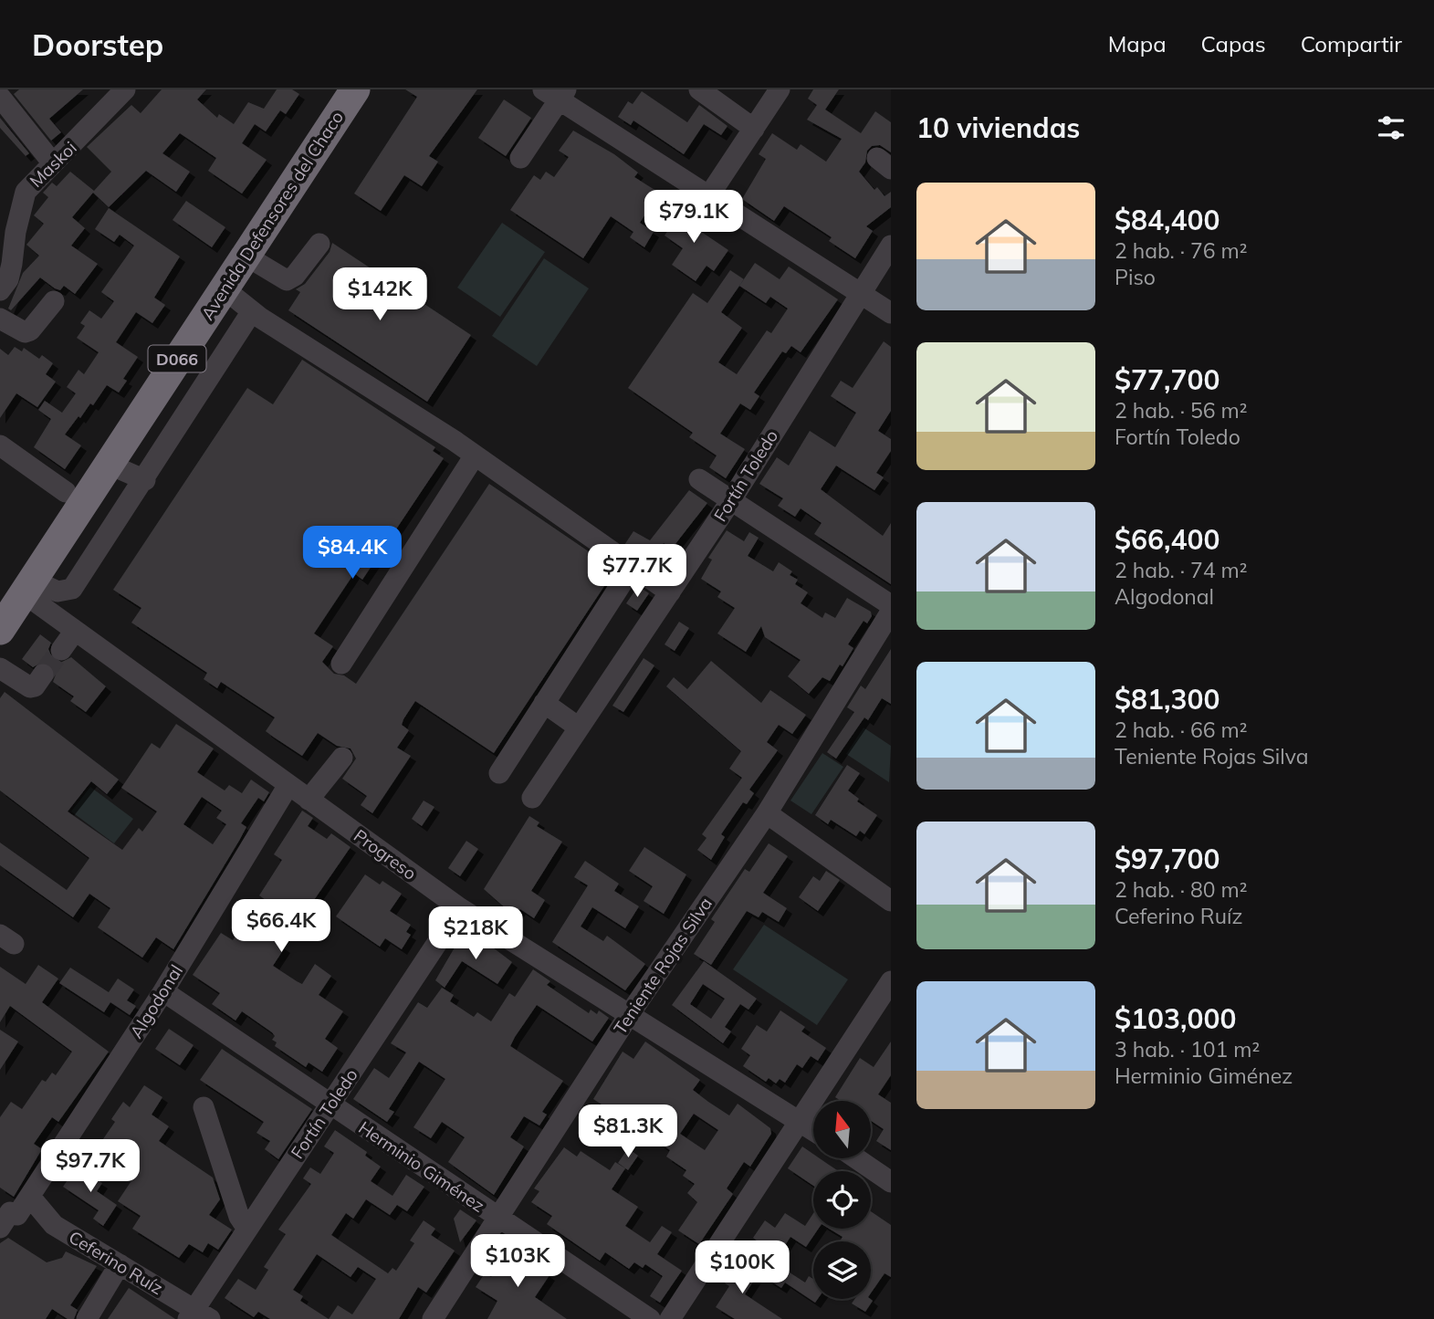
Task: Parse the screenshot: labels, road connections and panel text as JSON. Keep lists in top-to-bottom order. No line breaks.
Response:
{"streets":{"highway":["Avenida Defensores del Chaco","D066"],"street":["Maskoi","Fortín Toledo","Progreso","Teniente Rojas Silva","Algodonal","Herminio Giménez","Ceferino Ruíz"]},"crossings":[["Avenida Defensores del Chaco","Progreso"],["Fortín Toledo","Progreso"],["Fortín Toledo","Herminio Giménez"],["Fortín Toledo","Ceferino Ruíz"],["Progreso","Teniente Rojas Silva"],["Progreso","Algodonal"],["Teniente Rojas Silva","Herminio Giménez"],["Algodonal","Herminio Giménez"],["Algodonal","Ceferino Ruíz"]],"north":"top","page":{"header":"Doorstep","nav":["Mapa","Capas","Compartir"],"heading":"10 viviendas","list":[{"name":"$84,400","note":"2 hab. · 76 m² · Piso"},{"name":"$77,700","note":"2 hab. · 56 m² · Fortín Toledo"},{"name":"$66,400","note":"2 hab. · 74 m² · Algodonal"},{"name":"$81,300","note":"2 hab. · 66 m² · Teniente Rojas Silva"},{"name":"$97,700","note":"2 hab. · 80 m² · Ceferino Ruíz"},{"name":"$103,000","note":"3 hab. · 101 m² · Herminio Giménez"}],"price":["$79.1K","$142K","$84.4K","$77.7K","$66.4K","$218K","$81.3K","$97.7K","$103K","$100K"]}}
